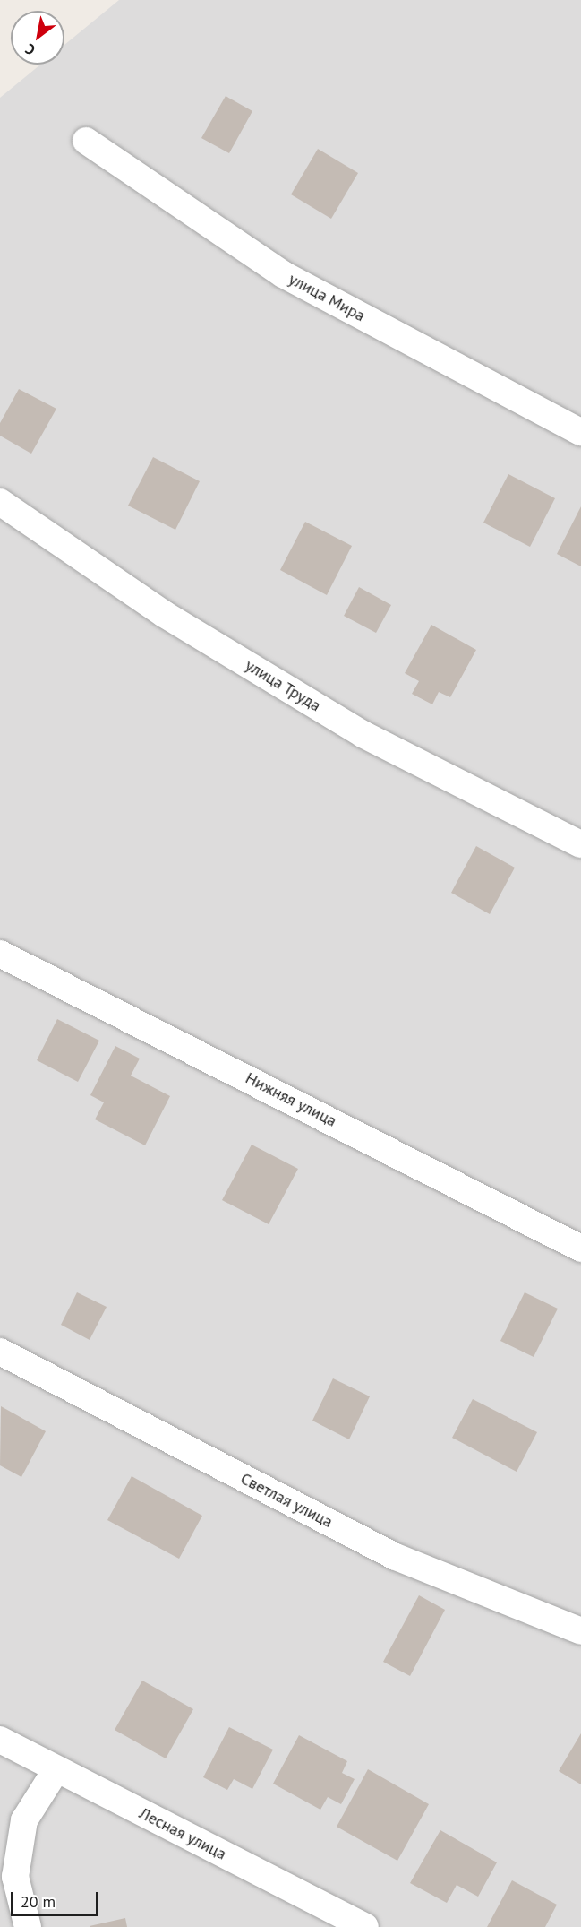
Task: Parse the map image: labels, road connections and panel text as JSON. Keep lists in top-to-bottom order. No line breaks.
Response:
{"streets":{"street":["улица Мира","улица Труда","Нижняя улица","Светлая улица","Лесная улица"]},"scale_bar":"20 m","north":"bottom left"}
